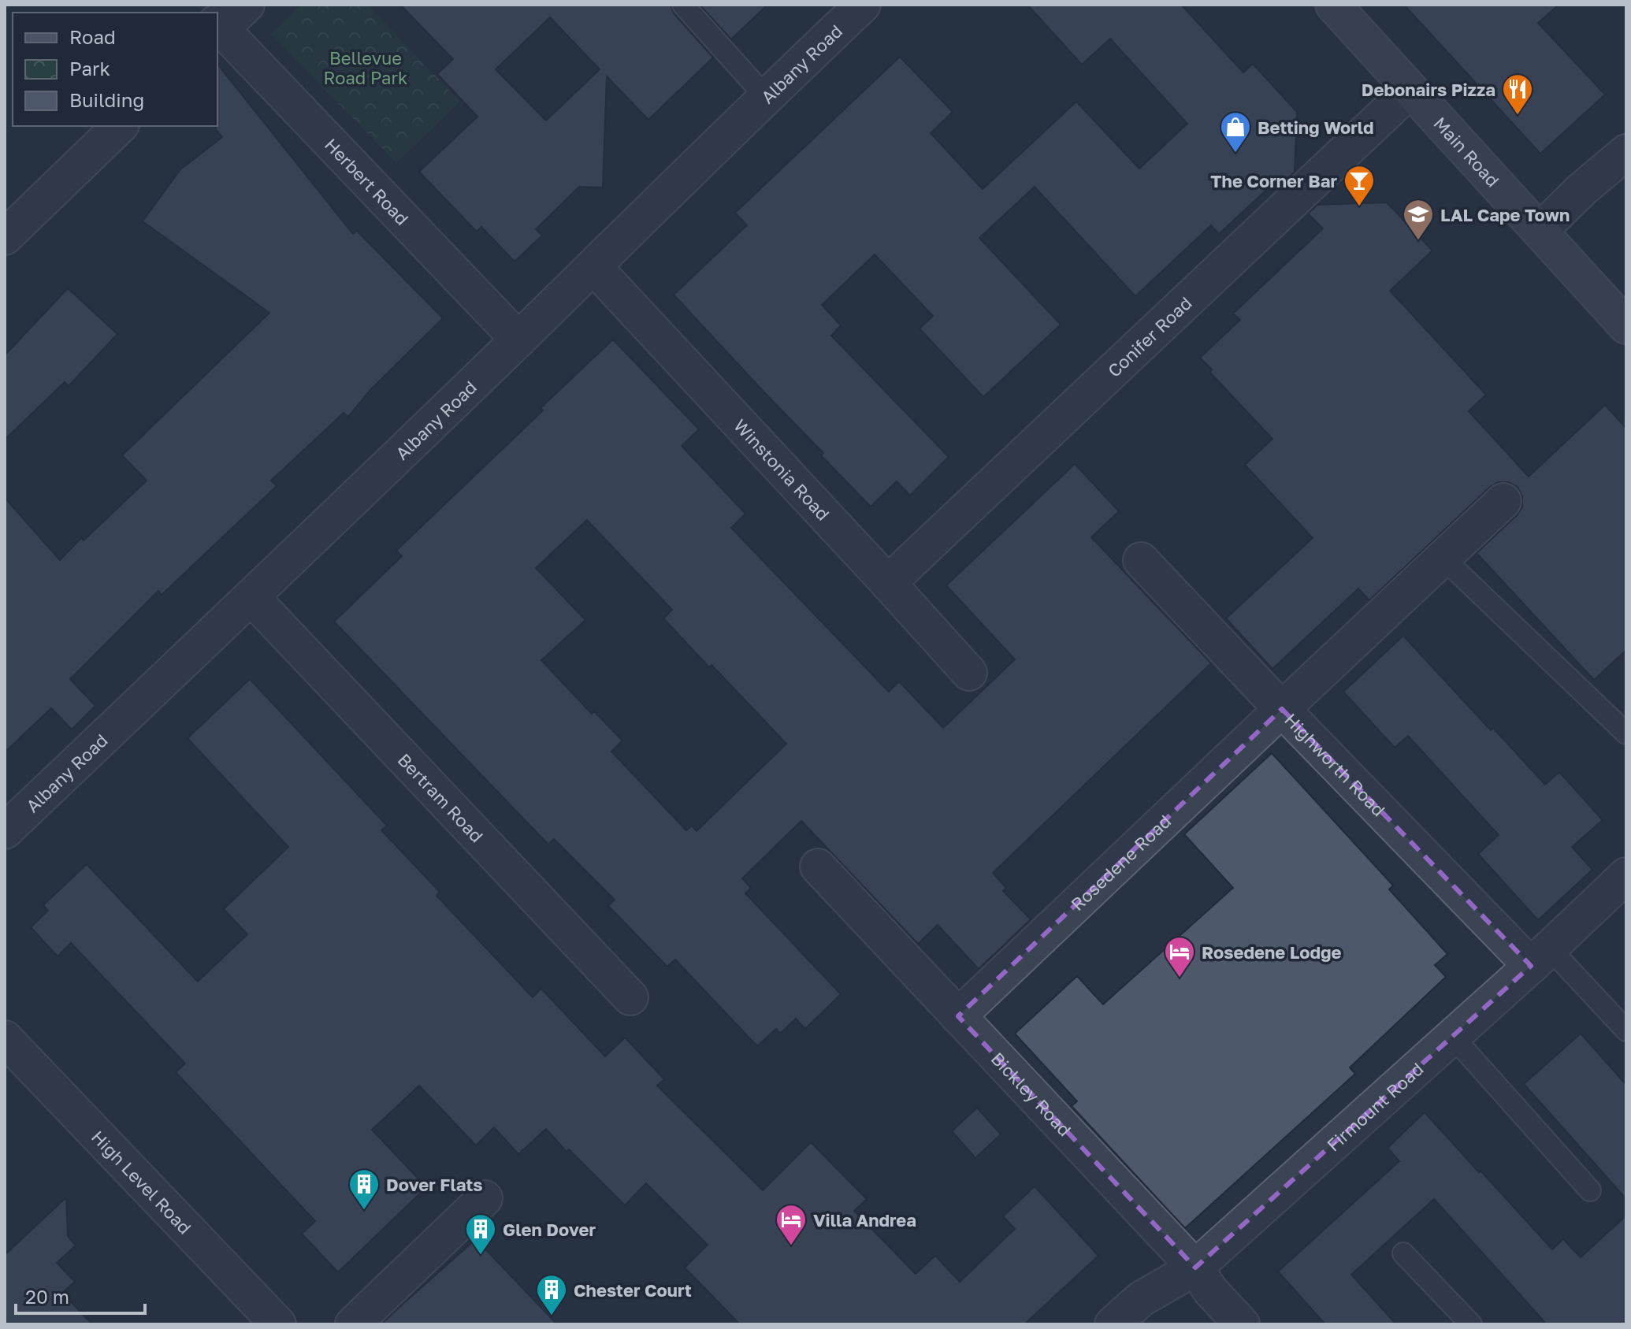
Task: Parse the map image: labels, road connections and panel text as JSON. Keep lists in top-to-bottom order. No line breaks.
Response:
{"streets":{"main road":["Main Road"],"street":["Albany Road","Herbert Road","Conifer Road","Winstonia Road","Highworth Road","Bertram Road","Rosedene Road","Bickley Road","Firmount Road","High Level Road"]},"crossings":[["Albany Road","Herbert Road"],["Albany Road","Winstonia Road"],["Albany Road","Bertram Road"],["Main Road","Conifer Road"],["Conifer Road","Winstonia Road"],["Highworth Road","Rosedene Road"],["Highworth Road","Firmount Road"],["Rosedene Road","Bickley Road"],["Bickley Road","Firmount Road"]],"parks":["Bellevue Road Park"],"places":{"restaurant":["Debonairs Pizza"],"shop":["Betting World"],"bar":["The Corner Bar"],"school or university":["LAL Cape Town"],"hotel":["Rosedene Lodge","Villa Andrea"],"building":["Dover Flats","Glen Dover","Chester Court"]},"legend":["Road","Park","Building"],"scale_bar":"20 m"}
